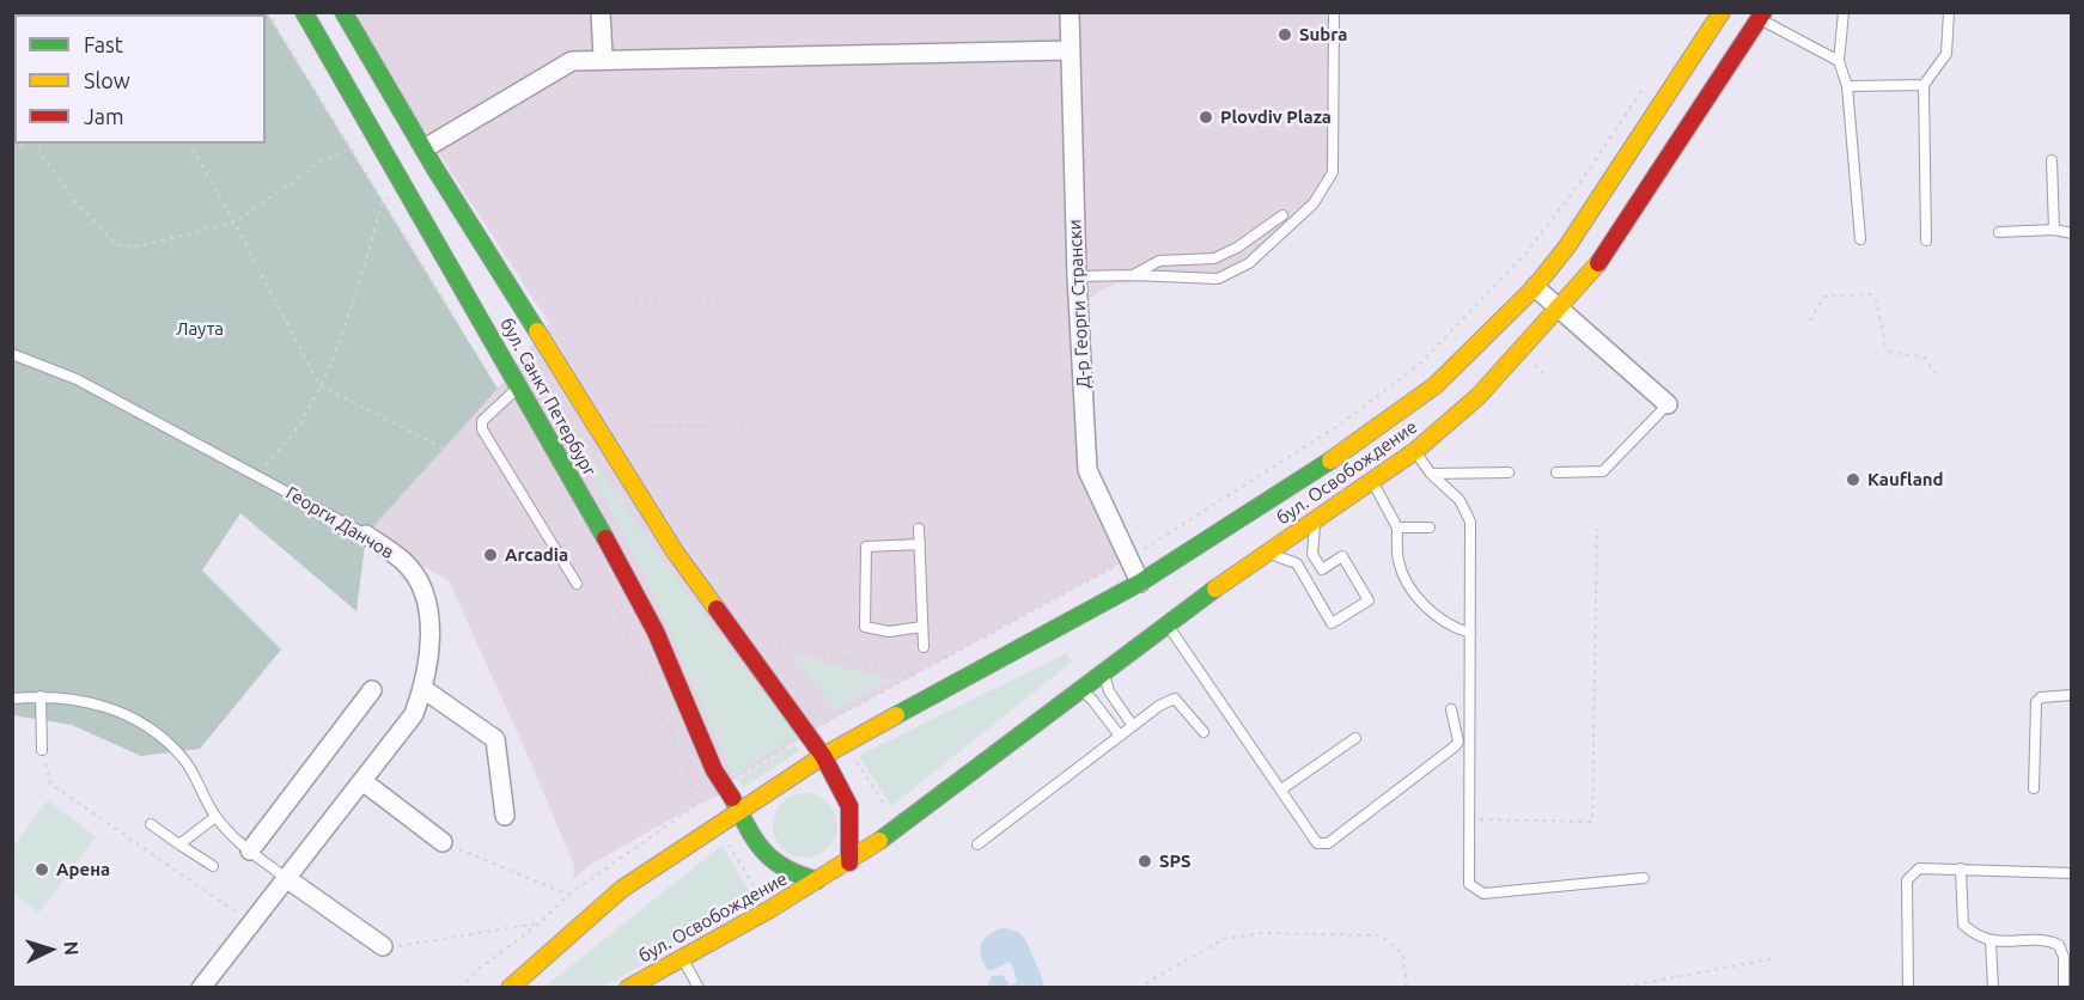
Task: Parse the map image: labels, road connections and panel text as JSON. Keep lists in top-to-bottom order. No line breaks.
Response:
{"streets":{"main road":["бул. Санкт Петербург","бул. Освобождение"],"street":["Д-р Георги Странски","Георги Данчов"]},"crossings":[["Д-р Георги Странски","бул. Освобождение"],["бул. Санкт Петербург","бул. Освобождение"]],"parks":["Лаута"],"places":["Subra","Plovdiv Plaza","Kaufland","Arcadia","SPS","Арена"],"legend":["Fast","Slow","Jam"],"north":"right"}
